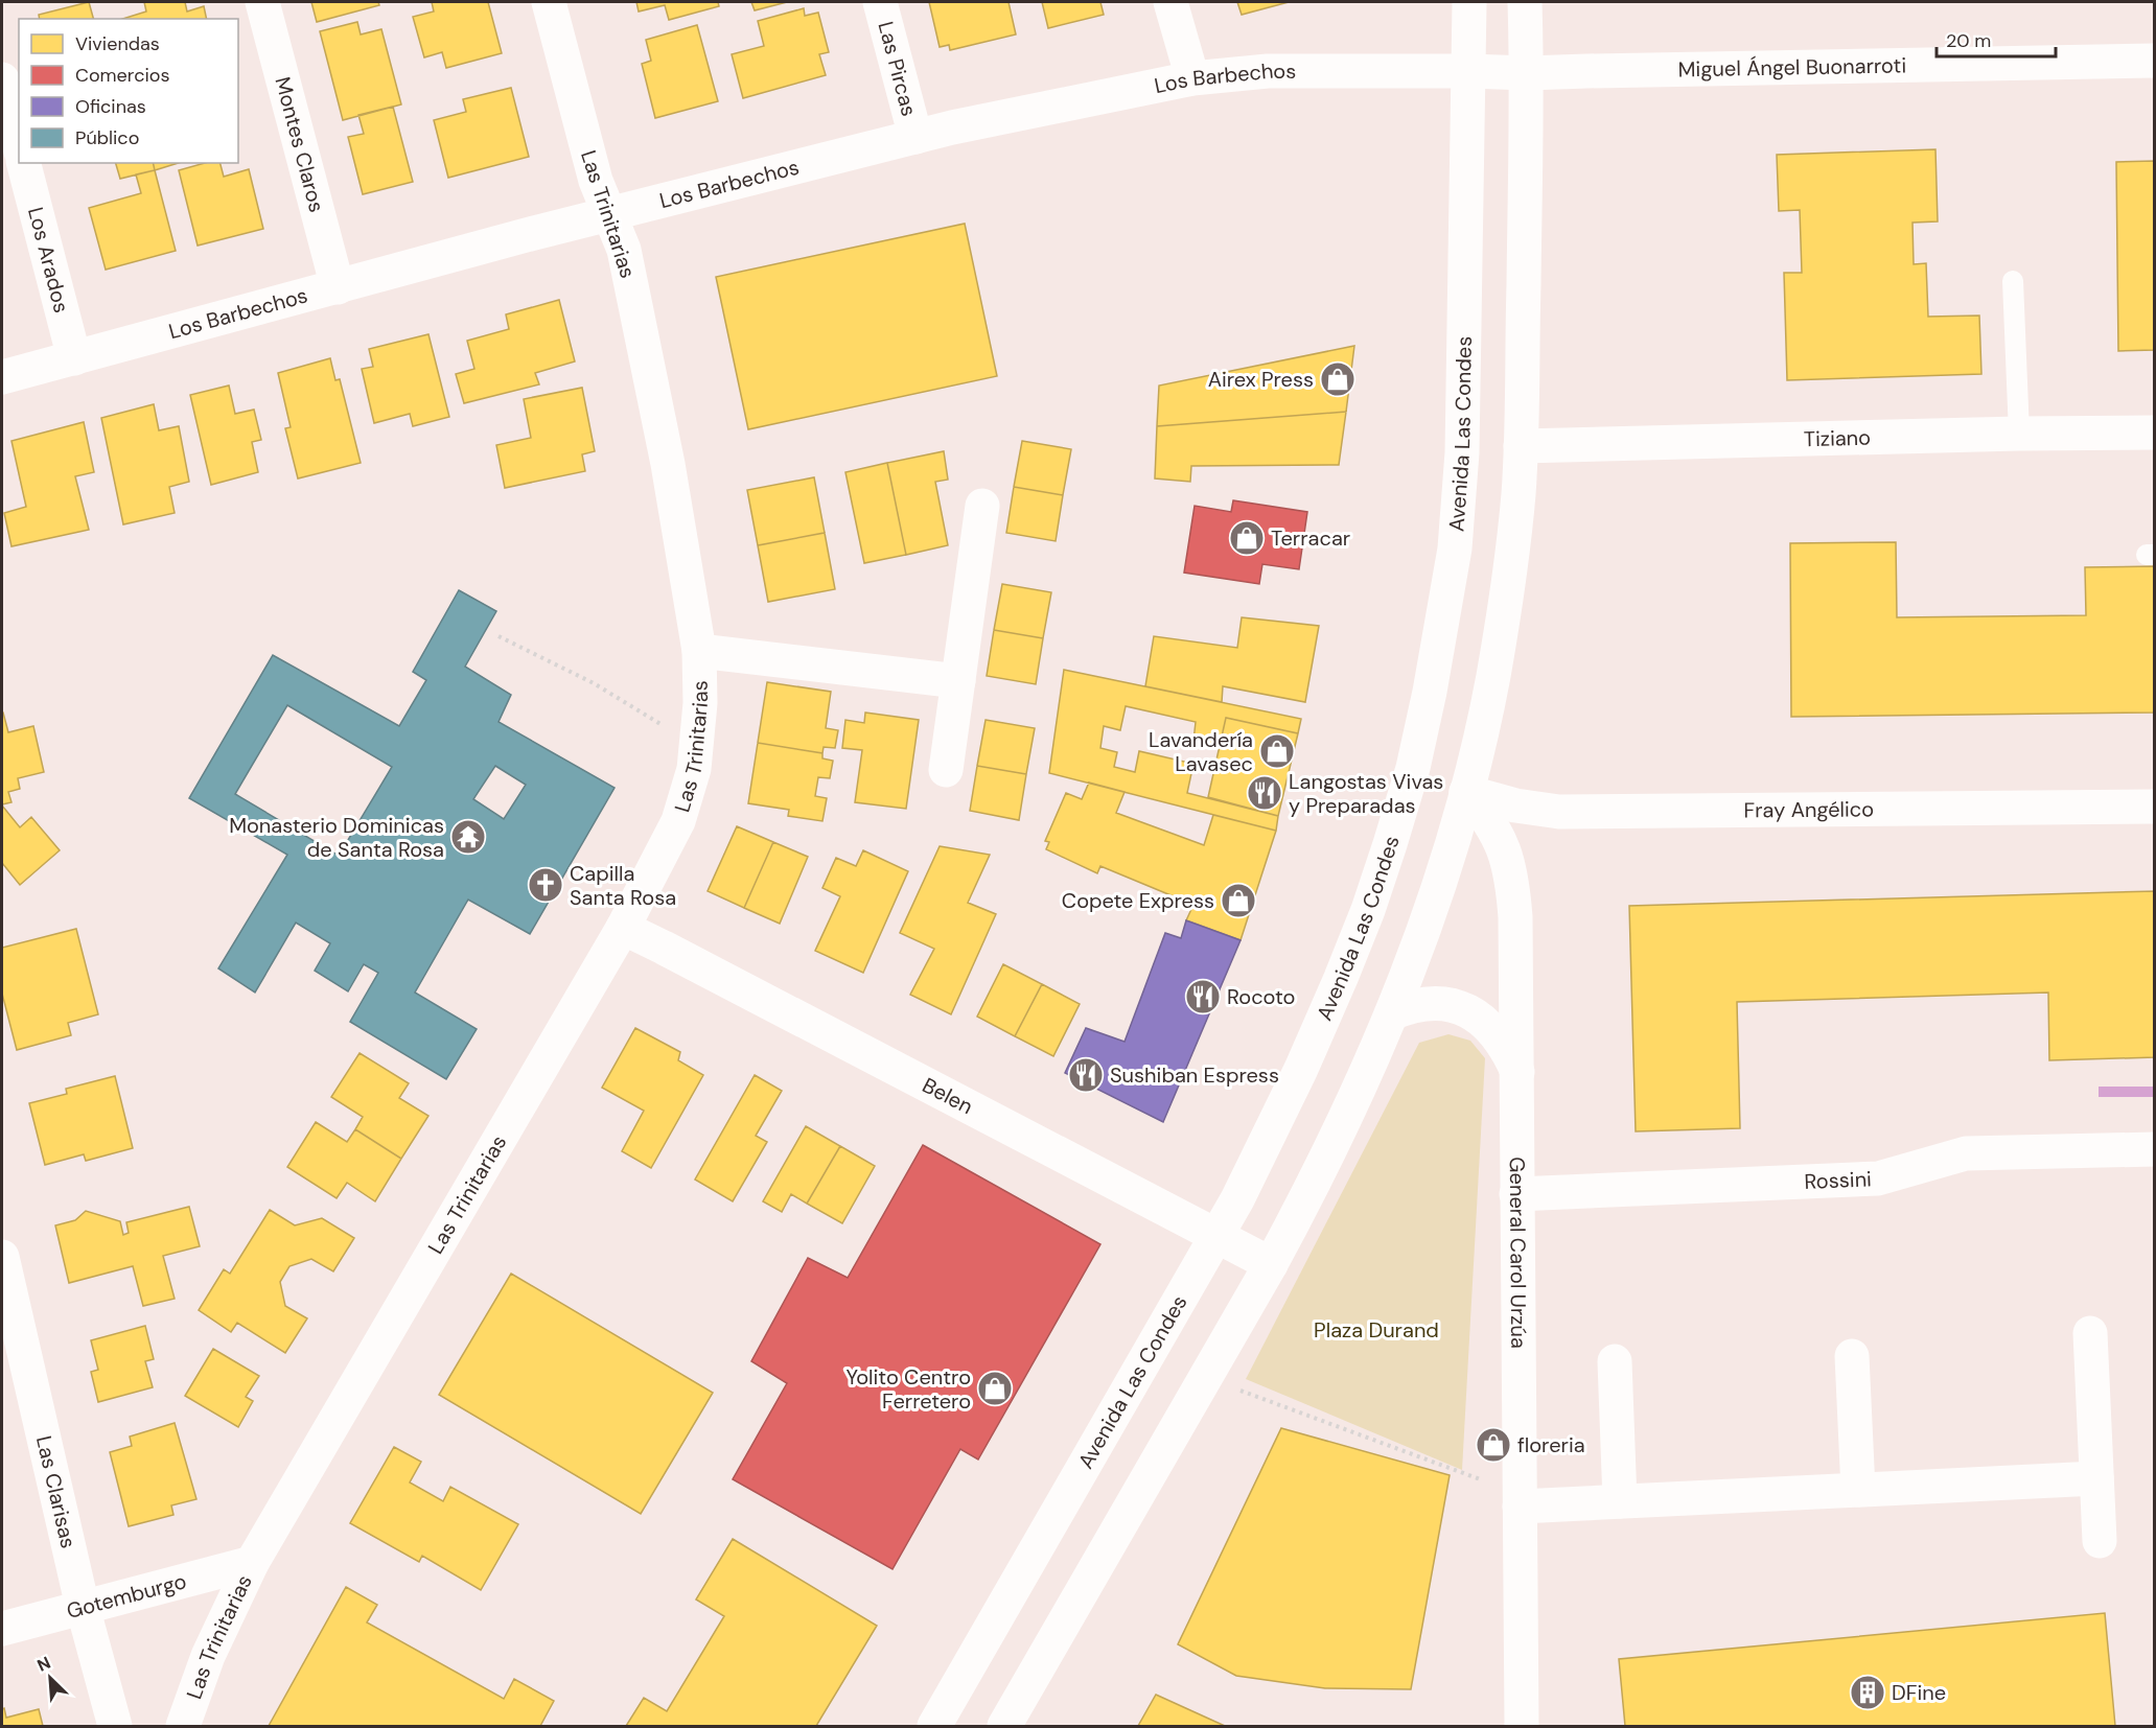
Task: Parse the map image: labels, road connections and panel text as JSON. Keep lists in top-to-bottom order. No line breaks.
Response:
{"streets":{"street":["Miguel Ángel Buonarroti","Las Pircas","Los Barbechos","Montes Claros","Las Trinitarias","Los Arados","Avenida Las Condes","Tiziano","Fray Angélico","Belen","Rossini","General Carol Urzúa","Las Clarisas","Gotemburgo"]},"crossings":[["Miguel Ángel Buonarroti","Los Barbechos"],["Miguel Ángel Buonarroti","Avenida Las Condes"],["Las Pircas","Los Barbechos"],["Los Barbechos","Montes Claros"],["Los Barbechos","Las Trinitarias"],["Los Barbechos","Los Arados"],["Los Barbechos","Avenida Las Condes"],["Las Trinitarias","Belen"],["Las Trinitarias","Gotemburgo"],["Avenida Las Condes","Belen"],["Fray Angélico","General Carol Urzúa"],["Rossini","General Carol Urzúa"],["Las Clarisas","Gotemburgo"]],"parks":["Plaza Durand"],"places":{"shop":["Airex Press","Terracar","Lavandería Lavasec","Copete Express","Yolito Centro Ferretero","floreria"],"restaurant":["Langostas Vivas y Preparadas","Rocoto","Sushiban Espress"],"temple":["Monasterio Dominicas de Santa Rosa"],"church":["Capilla Santa Rosa"],"building":["DFine"]},"legend":["Viviendas","Comercios","Oficinas","Público"],"scale_bar":"20 m","north":"top left"}
